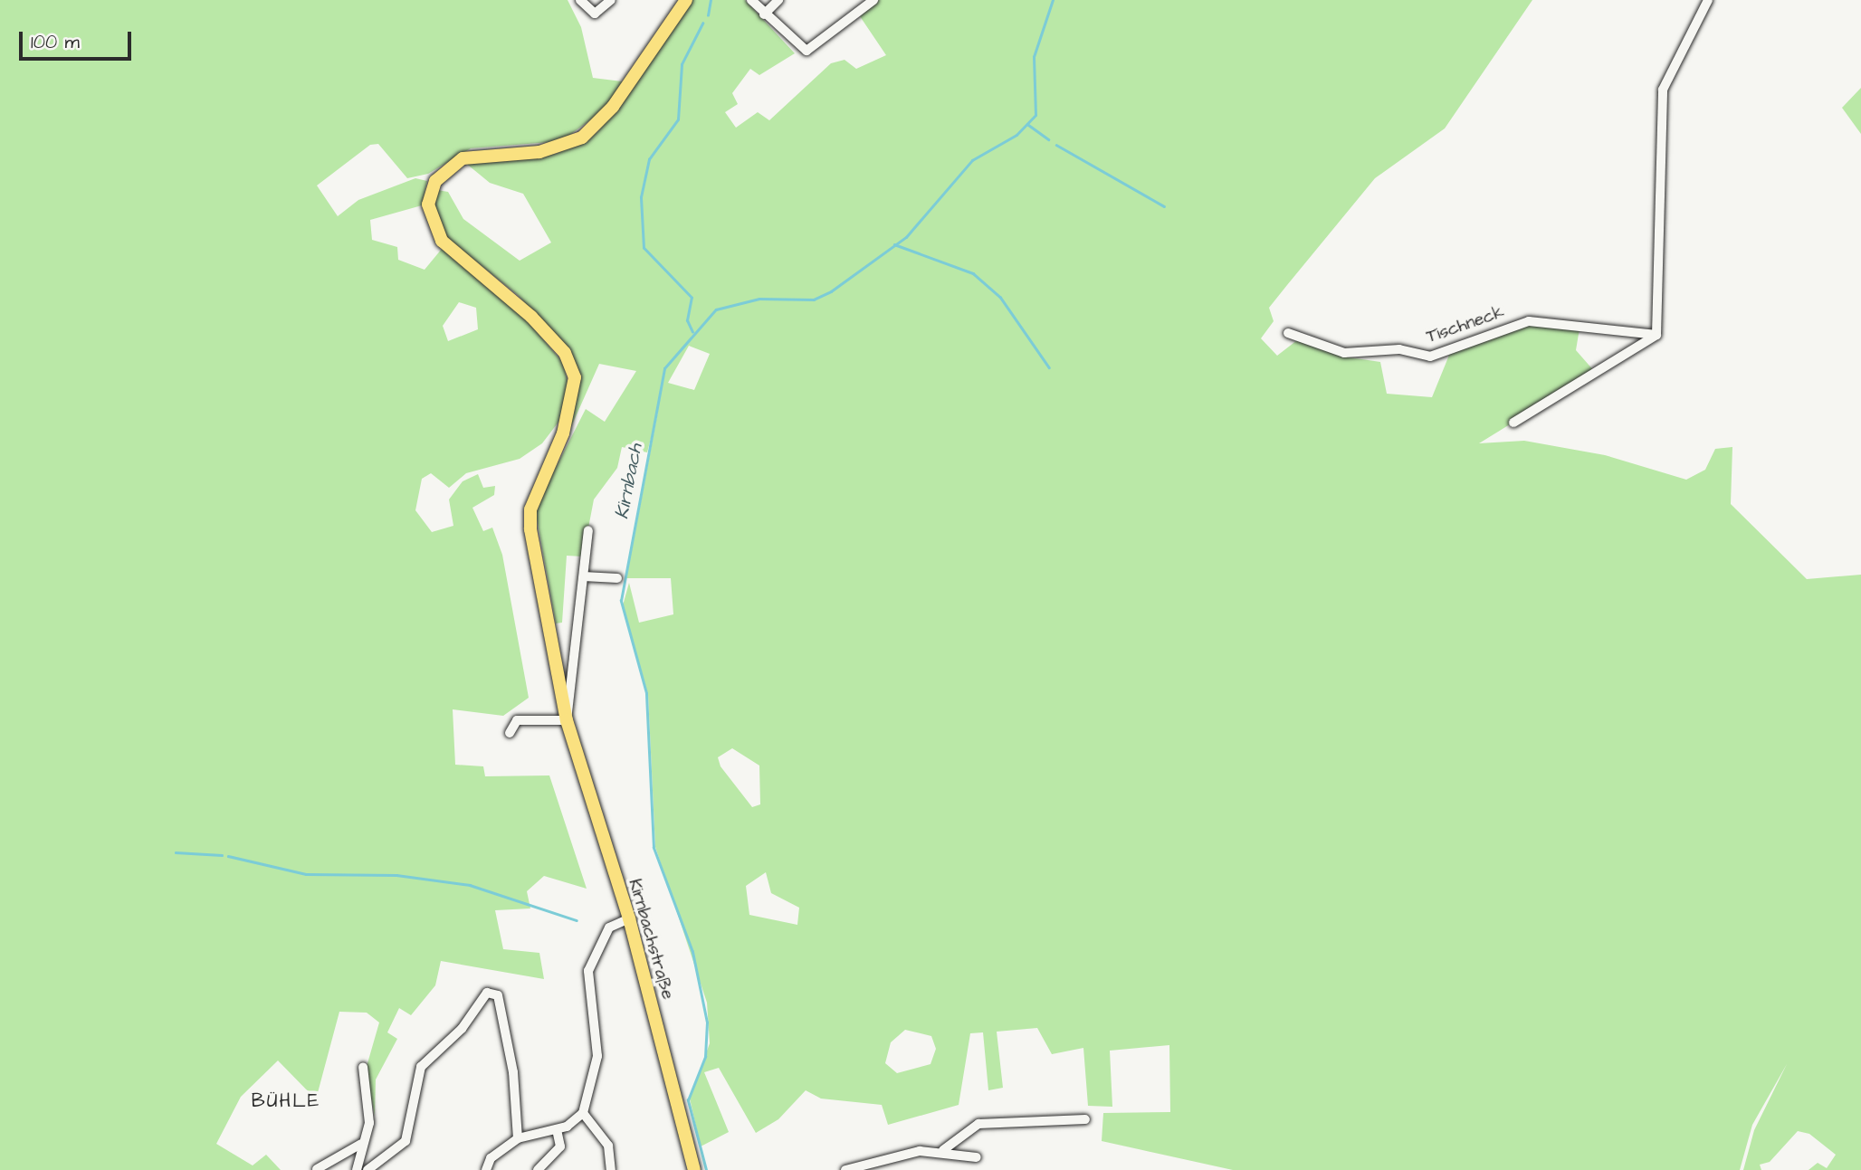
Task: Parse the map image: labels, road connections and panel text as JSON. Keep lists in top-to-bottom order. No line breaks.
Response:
{"streets":{"main road":["Kirnbachstraße"],"street":["Tischneck"]},"districts":["BÜHLE"],"water":["Kirnbach"],"scale_bar":"100 m"}
